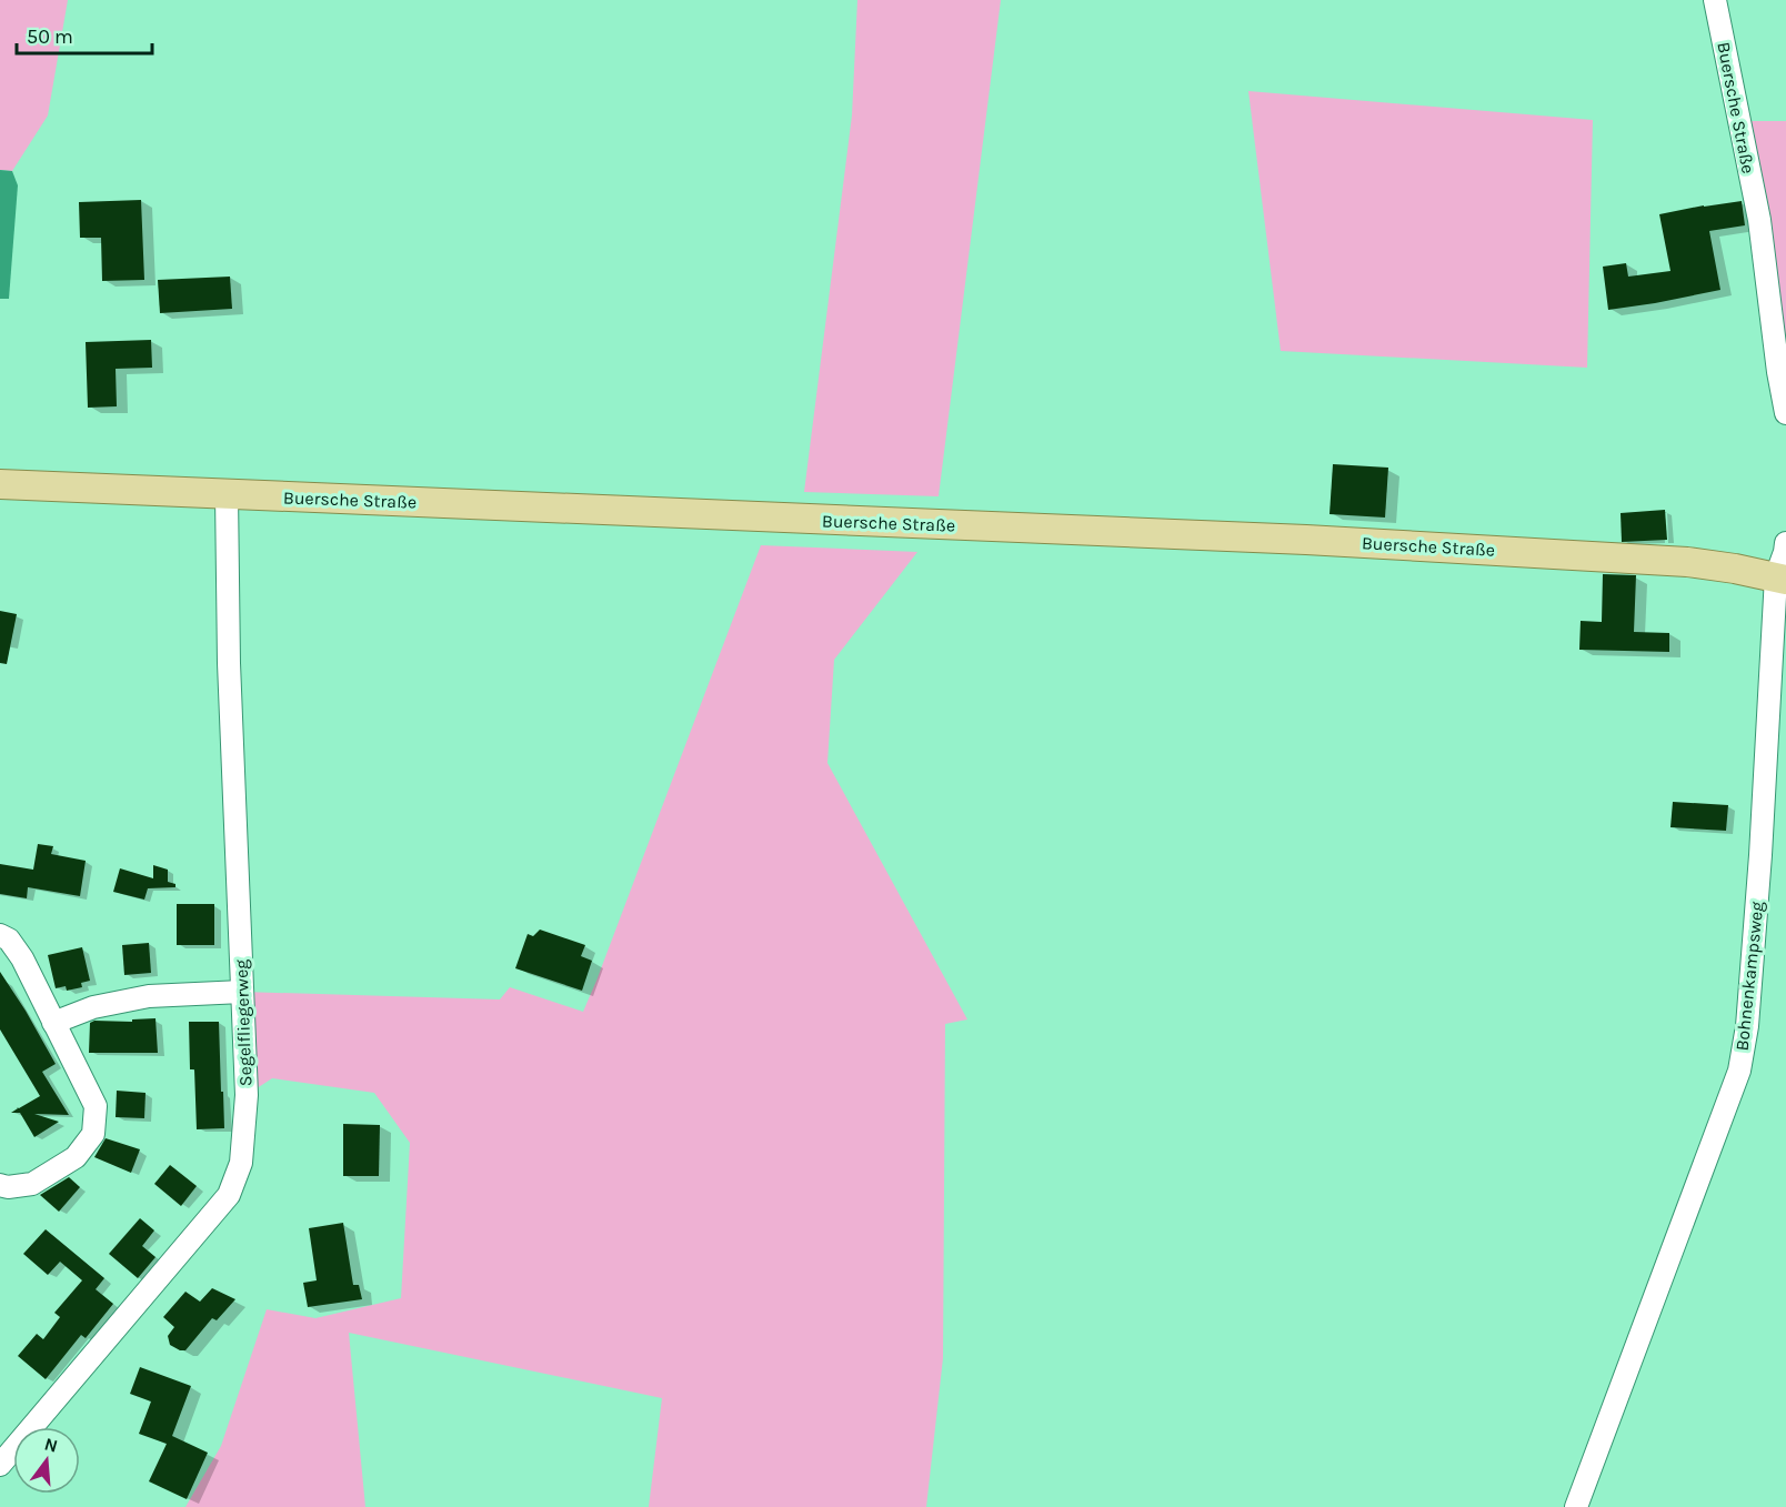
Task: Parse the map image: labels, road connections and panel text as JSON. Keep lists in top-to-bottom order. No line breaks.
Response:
{"streets":{"main road":["Buersche Straße"],"street":["Bohnenkampsweg","Segelfliegerweg"]},"crossings":[["Buersche Straße","Bohnenkampsweg"],["Buersche Straße","Segelfliegerweg"]],"scale_bar":"50 m","north":"top"}
